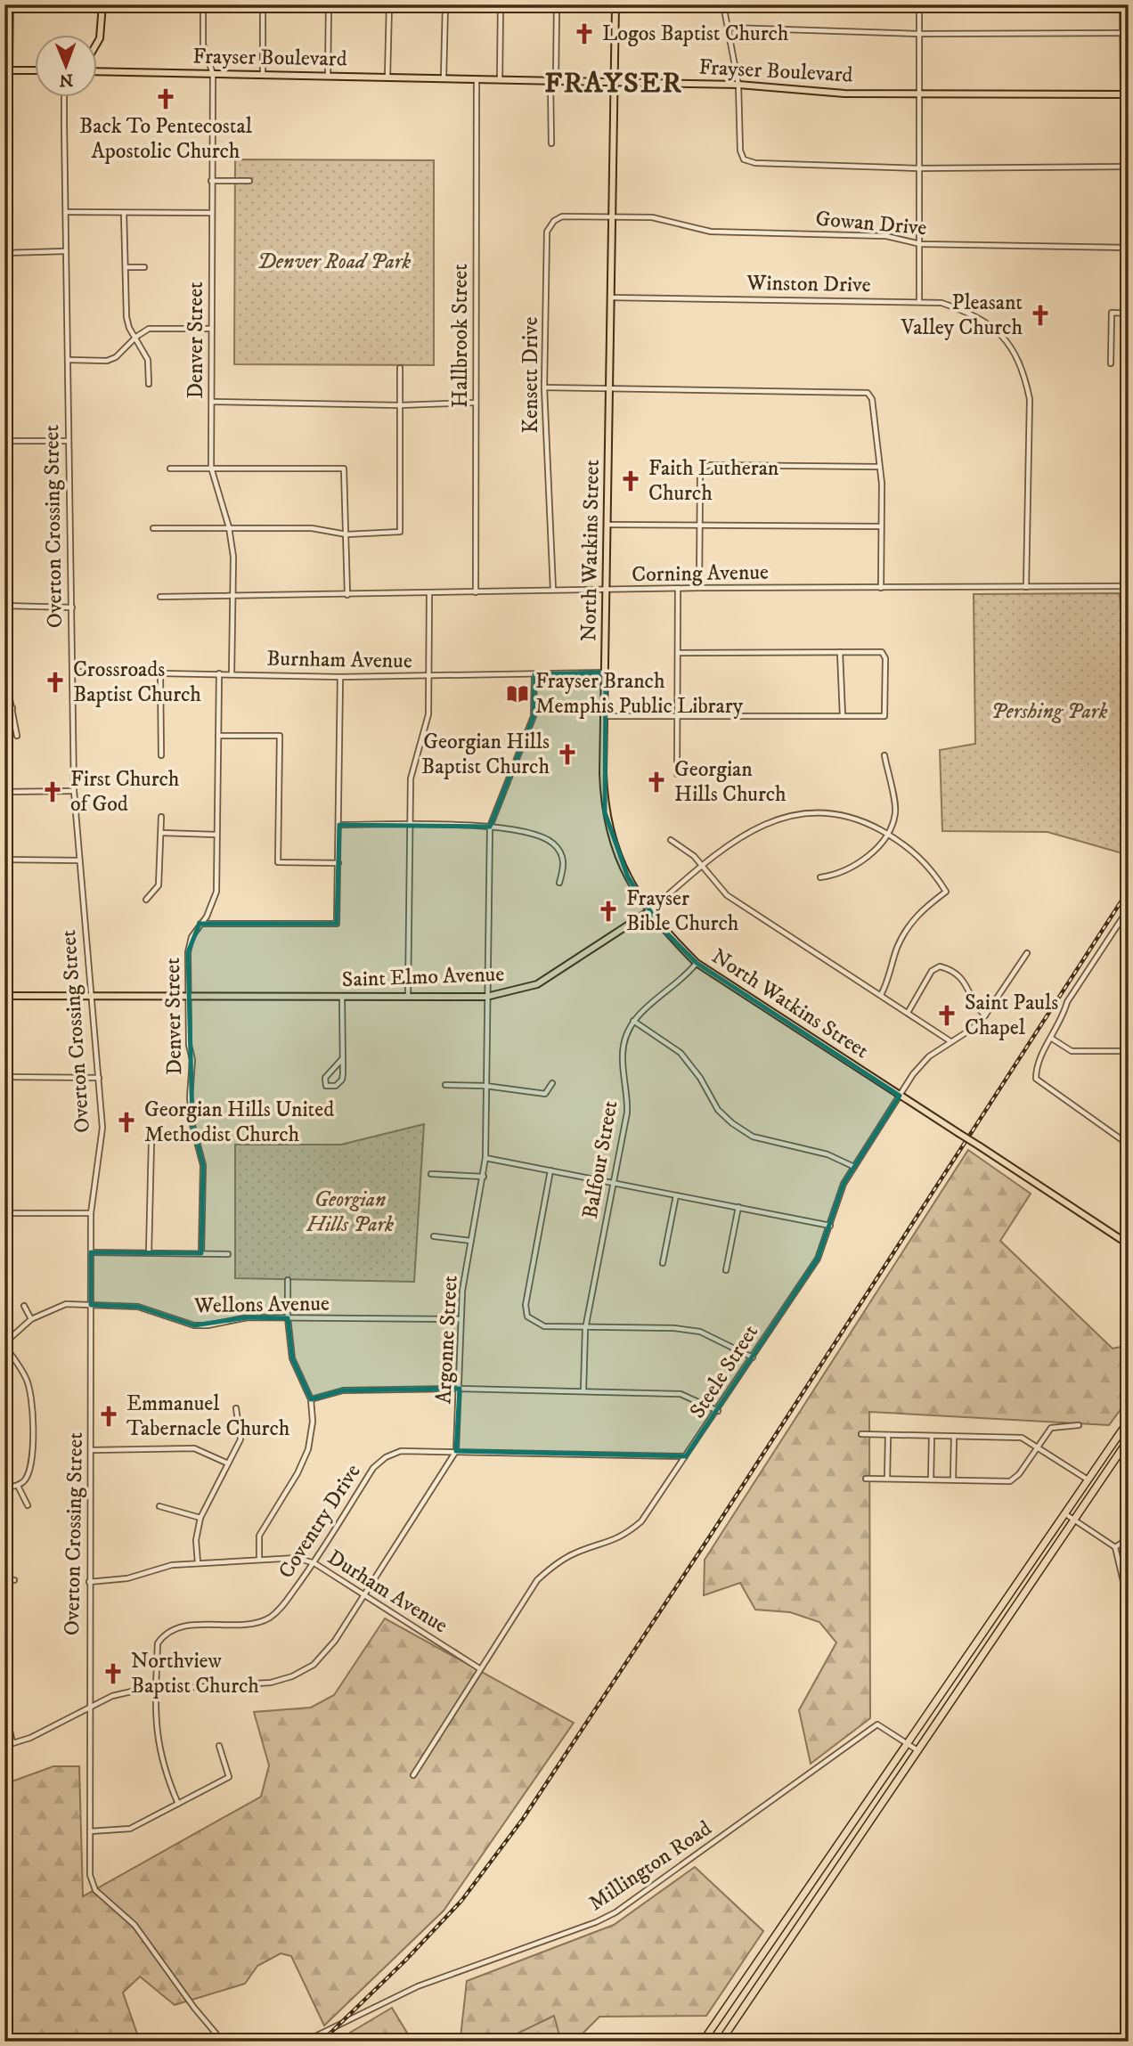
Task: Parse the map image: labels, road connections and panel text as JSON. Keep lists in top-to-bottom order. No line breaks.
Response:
{"streets":{"main road":["Frayser Boulevard","North Watkins Street","Saint Elmo Avenue"],"street":["Gowan Drive","Winston Drive","Hallbrook Street","Denver Street","Kensett Drive","Overton Crossing Street","Corning Avenue","Burnham Avenue","Balfour Street","Wellons Avenue","Argonne Street","Steele Street","Coventry Drive","Durham Avenue","Millington Road"]},"crossings":[["Frayser Boulevard","Hallbrook Street"],["Frayser Boulevard","Denver Street"],["Frayser Boulevard","North Watkins Street"],["Gowan Drive","Kensett Drive"],["Gowan Drive","North Watkins Street"],["Winston Drive","North Watkins Street"],["Winston Drive","Corning Avenue"],["Hallbrook Street","Corning Avenue"],["Denver Street","Corning Avenue"],["Denver Street","Burnham Avenue"],["Denver Street","Saint Elmo Avenue"],["Kensett Drive","North Watkins Street"],["Kensett Drive","Corning Avenue"],["Overton Crossing Street","Burnham Avenue"],["Overton Crossing Street","Saint Elmo Avenue"],["Overton Crossing Street","Wellons Avenue"],["Overton Crossing Street","Argonne Street"],["Overton Crossing Street","Durham Avenue"],["North Watkins Street","Corning Avenue"],["North Watkins Street","Burnham Avenue"],["North Watkins Street","Saint Elmo Avenue"],["North Watkins Street","Balfour Street"],["North Watkins Street","Steele Street"],["Burnham Avenue","Argonne Street"],["Saint Elmo Avenue","Argonne Street"],["Wellons Avenue","Argonne Street"],["Argonne Street","Coventry Drive"],["Argonne Street","Durham Avenue"],["Steele Street","Coventry Drive"],["Steele Street","Durham Avenue"],["Coventry Drive","Durham Avenue"]],"districts":["FRAYSER"],"parks":["Denver Road Park","Pershing Park","Georgian Hills Park"],"places":{"church":["Logos Baptist Church","Back To Pentecostal Apostolic Church","Pleasant Valley Church","Faith Lutheran Church","Crossroads Baptist Church","Georgian Hills Baptist Church","Georgian Hills Church","First Church of God","Frayser Bible Church","Saint Pauls Chapel","Georgian Hills United Methodist Church","Emmanuel Tabernacle Church","Northview Baptist Church"],"library":["Frayser Branch Memphis Public Library"]},"north":"bottom"}
